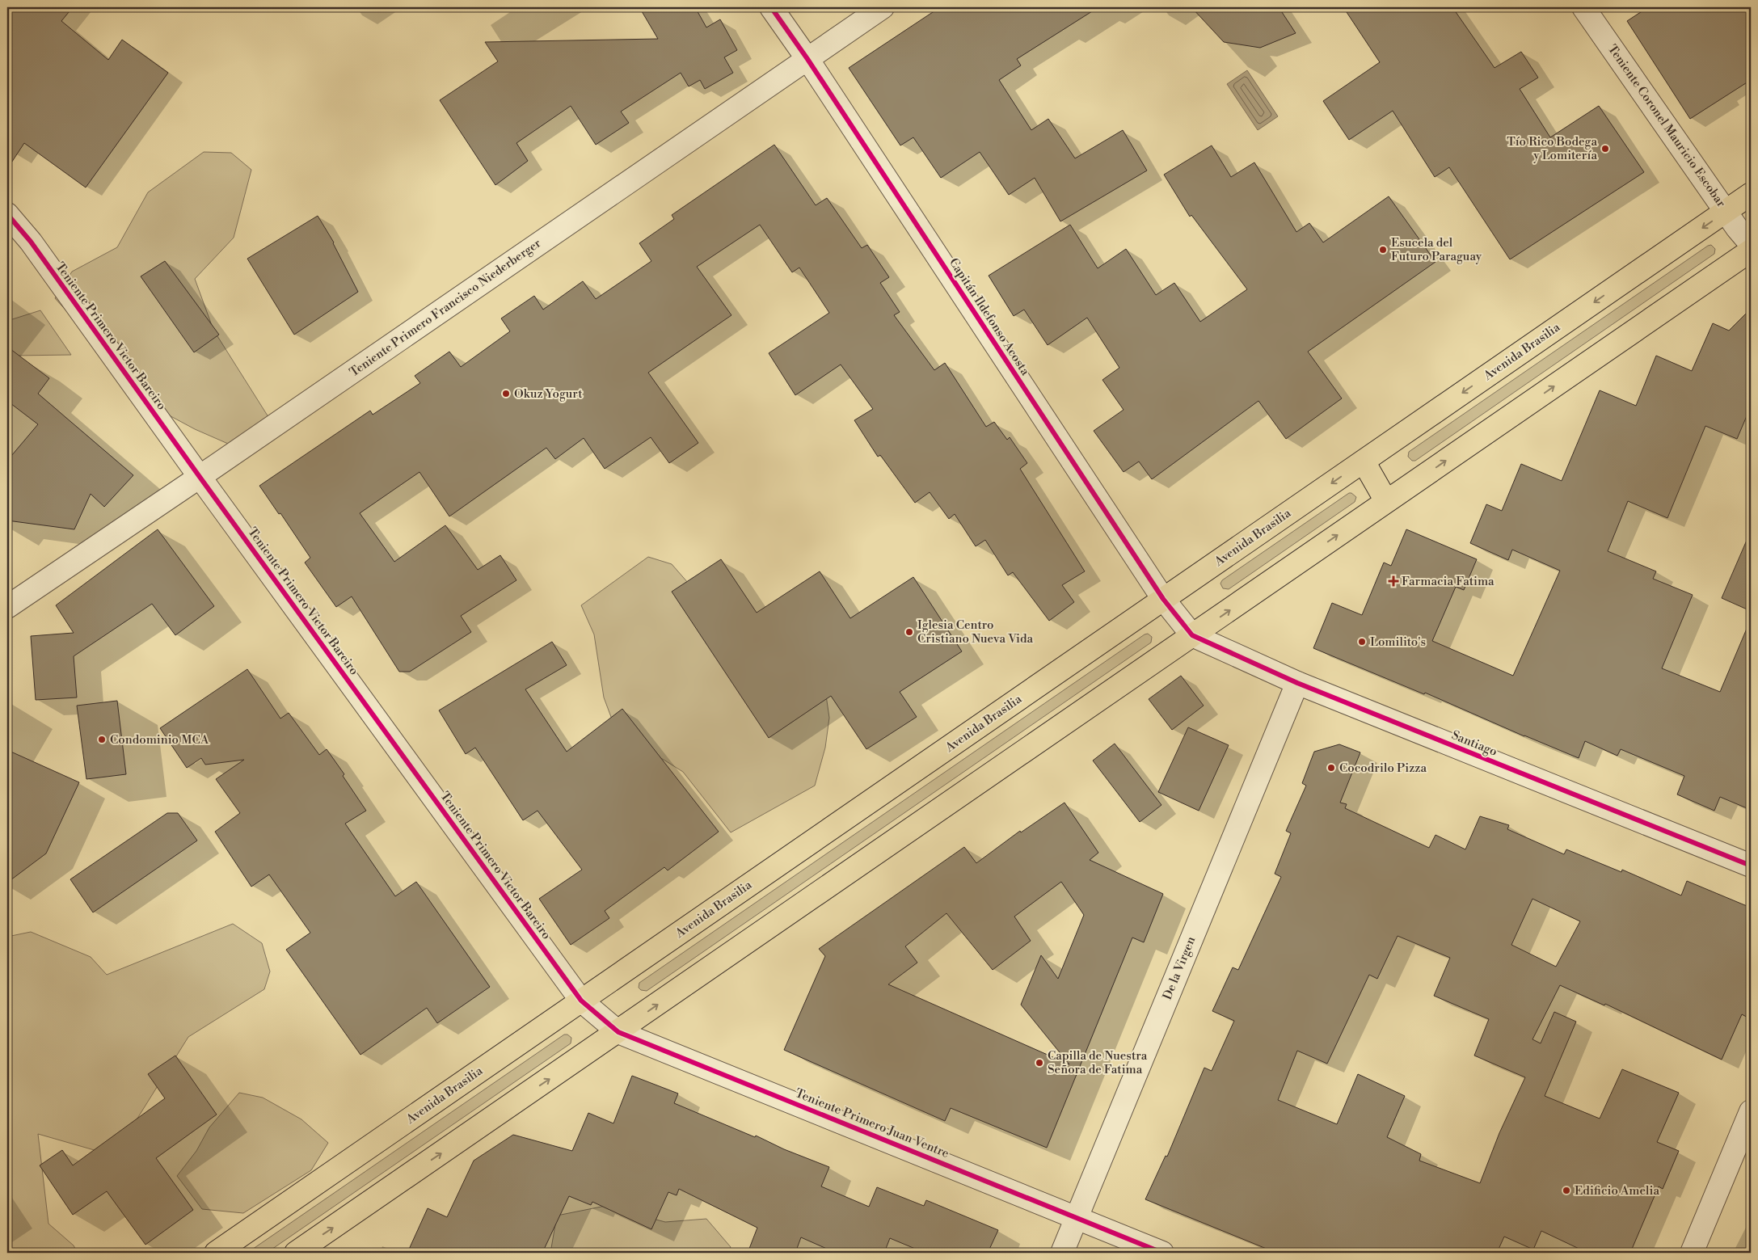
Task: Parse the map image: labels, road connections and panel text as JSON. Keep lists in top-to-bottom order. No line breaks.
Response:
{"streets":{"main road":["Avenida Brasilia"],"street":["Teniente Coronel Mauricio Escobar","Teniente Primero Francisco Niederberger","Capitán Ildefonso Acosta","Teniente Primero Victor Bareiro","Santiago","De la Virgen","Teniente Primero Juan Ventre"]},"crossings":[["Teniente Coronel Mauricio Escobar","Avenida Brasilia"],["Teniente Primero Francisco Niederberger","Capitán Ildefonso Acosta"],["Teniente Primero Francisco Niederberger","Teniente Primero Victor Bareiro"],["Capitán Ildefonso Acosta","Avenida Brasilia"],["Capitán Ildefonso Acosta","Santiago"],["Teniente Primero Victor Bareiro","Avenida Brasilia"],["Teniente Primero Victor Bareiro","Teniente Primero Juan Ventre"],["Avenida Brasilia","Teniente Primero Juan Ventre"],["Santiago","De la Virgen"],["De la Virgen","Teniente Primero Juan Ventre"]],"places":{"other":["Tío Rico Bodega y Lomitería","Esucela del Futuro Paraguay","Okuz Yogurt","Iglesia Centro Cristiano Nueva Vida","Lomilito's","Condominio MCA","Cocodrilo Pizza","Capilla de Nuestra Señora de Fatima","Edificio Amelia"],"health":["Farmacia Fatima"]}}
